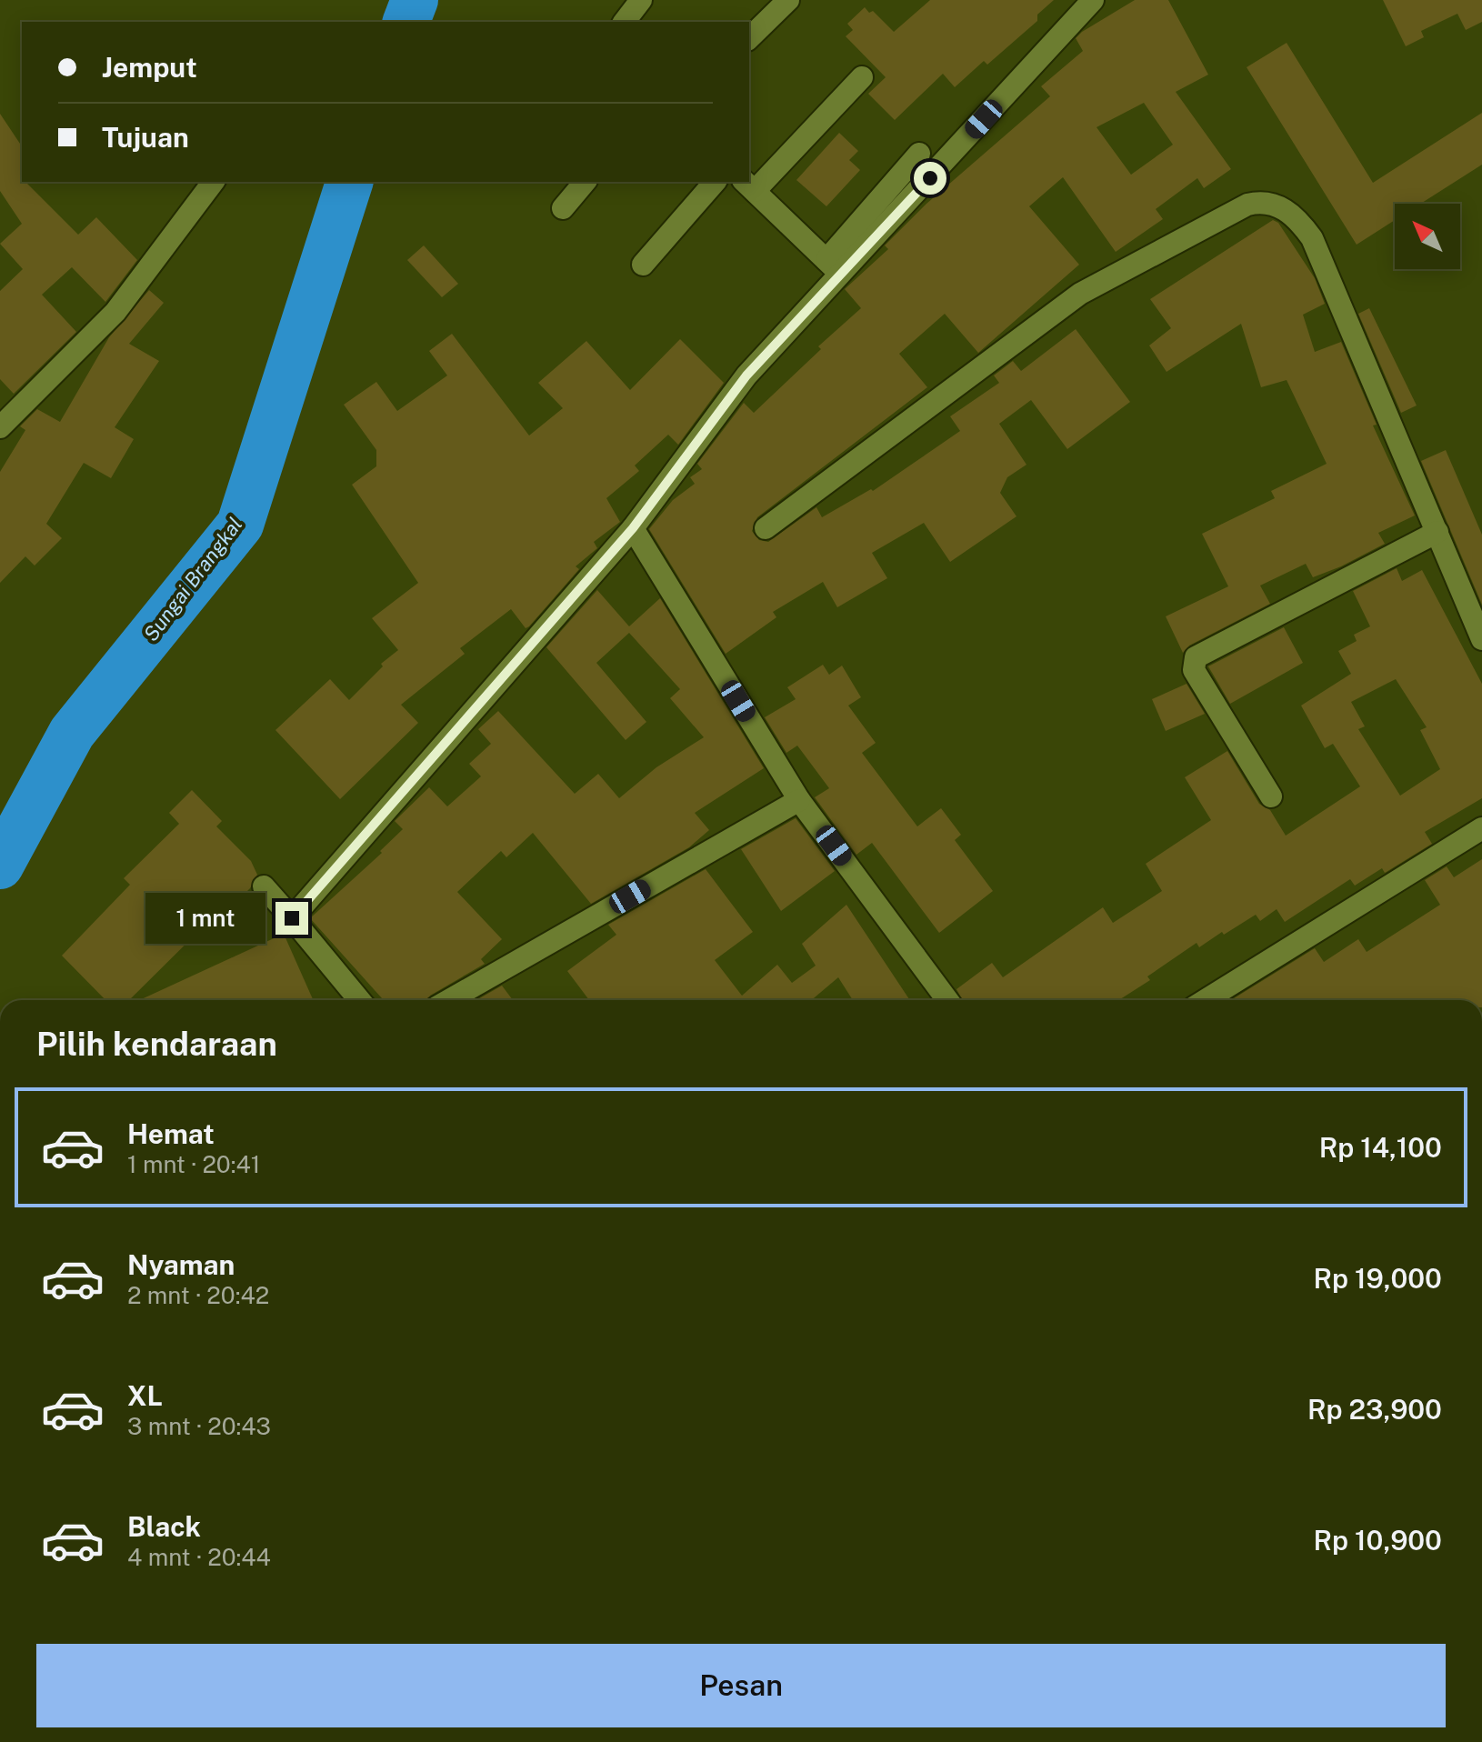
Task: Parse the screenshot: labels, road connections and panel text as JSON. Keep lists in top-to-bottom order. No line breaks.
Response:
{"water":["Sungai Brangkal"],"north":"top left","page":{"banner":["Jemput","Tujuan"],"bubble":"1 mnt","heading":"Pilih kendaraan","list":[{"name":"Hemat","note":"1 mnt · 20:41","value":"Rp 14,100"},{"name":"Nyaman","note":"2 mnt · 20:42","value":"Rp 19,000"},{"name":"XL","note":"3 mnt · 20:43","value":"Rp 23,900"},{"name":"Black","note":"4 mnt · 20:44","value":"Rp 10,900"}],"buttons":"Pesan"}}
